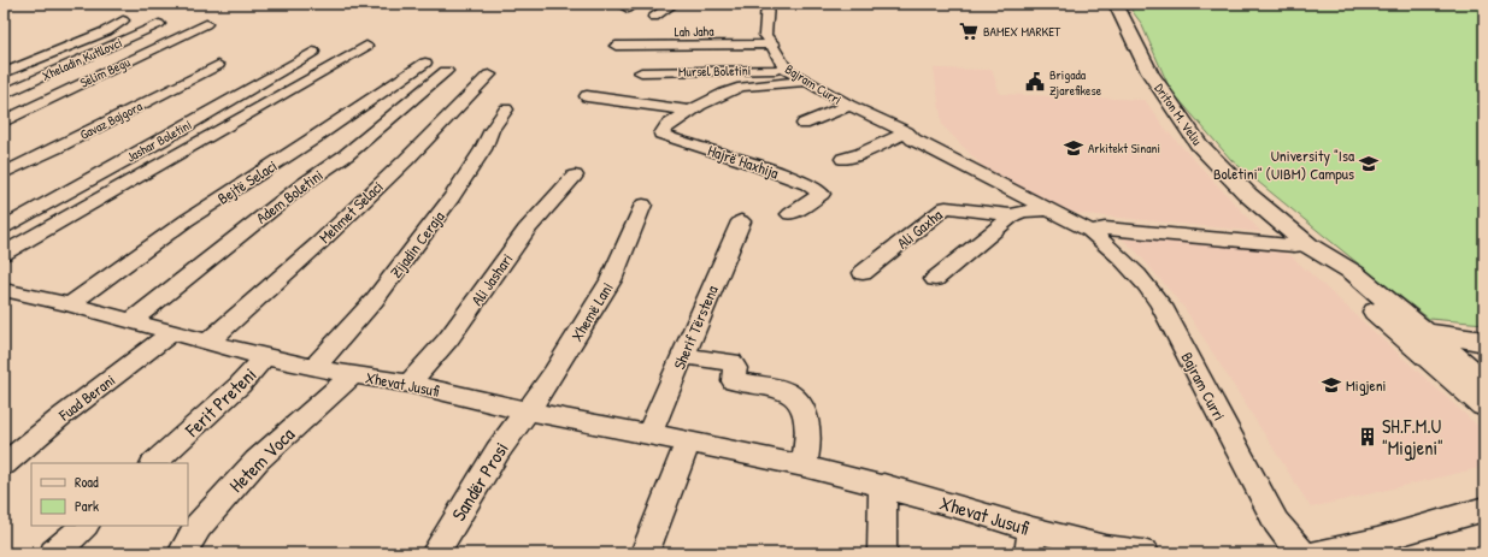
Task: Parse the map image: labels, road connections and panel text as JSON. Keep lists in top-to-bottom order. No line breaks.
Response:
{"streets":{"street":["Lah Jaha","Xheladin Kutllovci","Mursel Boletini","Selim Begu","Bajram Curri","Driton M. Veliu","Gavaz Bajgora","Jashar Boletini","Hajrë Haxhija","Bejtë Selaci","Adem Boletini","Mehmet Selaci","Ali Gaxha","Zijadin Ceraja","Ali Jashari","Xhemë Lani","Sherif Tërstena","Xhevat Jusufi","Fuad Berani","Ferit Preteni","Hetem Voca","Sandër Prosi"]},"crossings":[["Lah Jaha","Bajram Curri"],["Mursel Boletini","Bajram Curri"],["Bajram Curri","Driton M. Veliu"],["Bajram Curri","Hajrë Haxhija"],["Bajram Curri","Ali Gaxha"],["Bejtë Selaci","Xhevat Jusufi"],["Adem Boletini","Xhevat Jusufi"],["Mehmet Selaci","Xhevat Jusufi"],["Zijadin Ceraja","Xhevat Jusufi"],["Ali Jashari","Xhevat Jusufi"],["Xhemë Lani","Xhevat Jusufi"],["Xhemë Lani","Sandër Prosi"],["Sherif Tërstena","Xhevat Jusufi"],["Xhevat Jusufi","Fuad Berani"],["Xhevat Jusufi","Ferit Preteni"],["Xhevat Jusufi","Hetem Voca"],["Xhevat Jusufi","Sandër Prosi"]],"places":{"supermarket":["BAMEX MARKET"],"public building":["Brigada Zjarefikese"],"school or university":["Arkitekt Sinani","University \"Isa Boletini\" (UIBM) Campus","Migjeni"],"building":["SH.F.M.U \"Migjeni\""]},"legend":["Road","Park"]}
